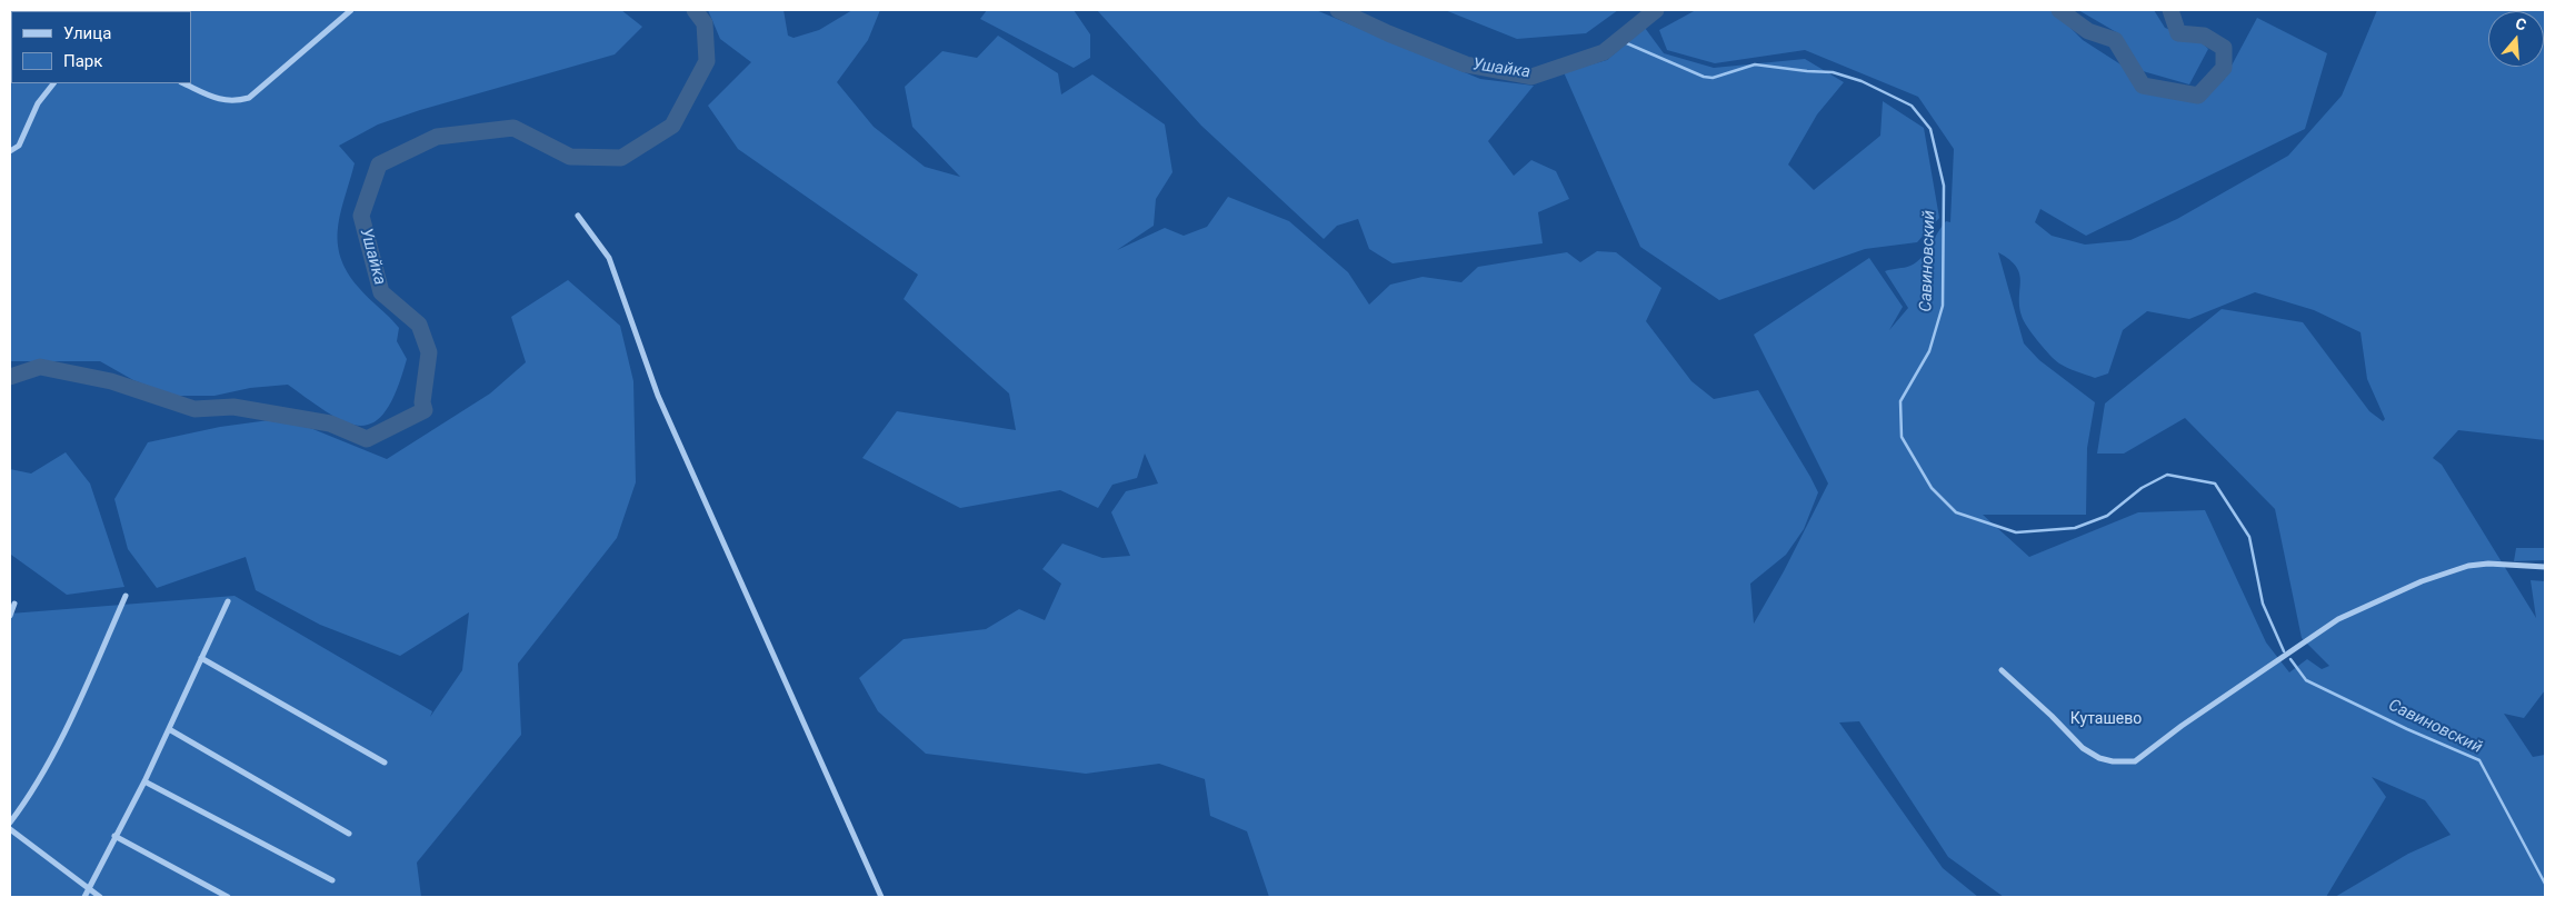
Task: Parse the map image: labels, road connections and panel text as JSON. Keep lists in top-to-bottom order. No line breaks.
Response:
{"water":["Ушайка","Савиновский"],"parks":["Куташево"],"legend":["Улица","Парк"],"north":"top"}
